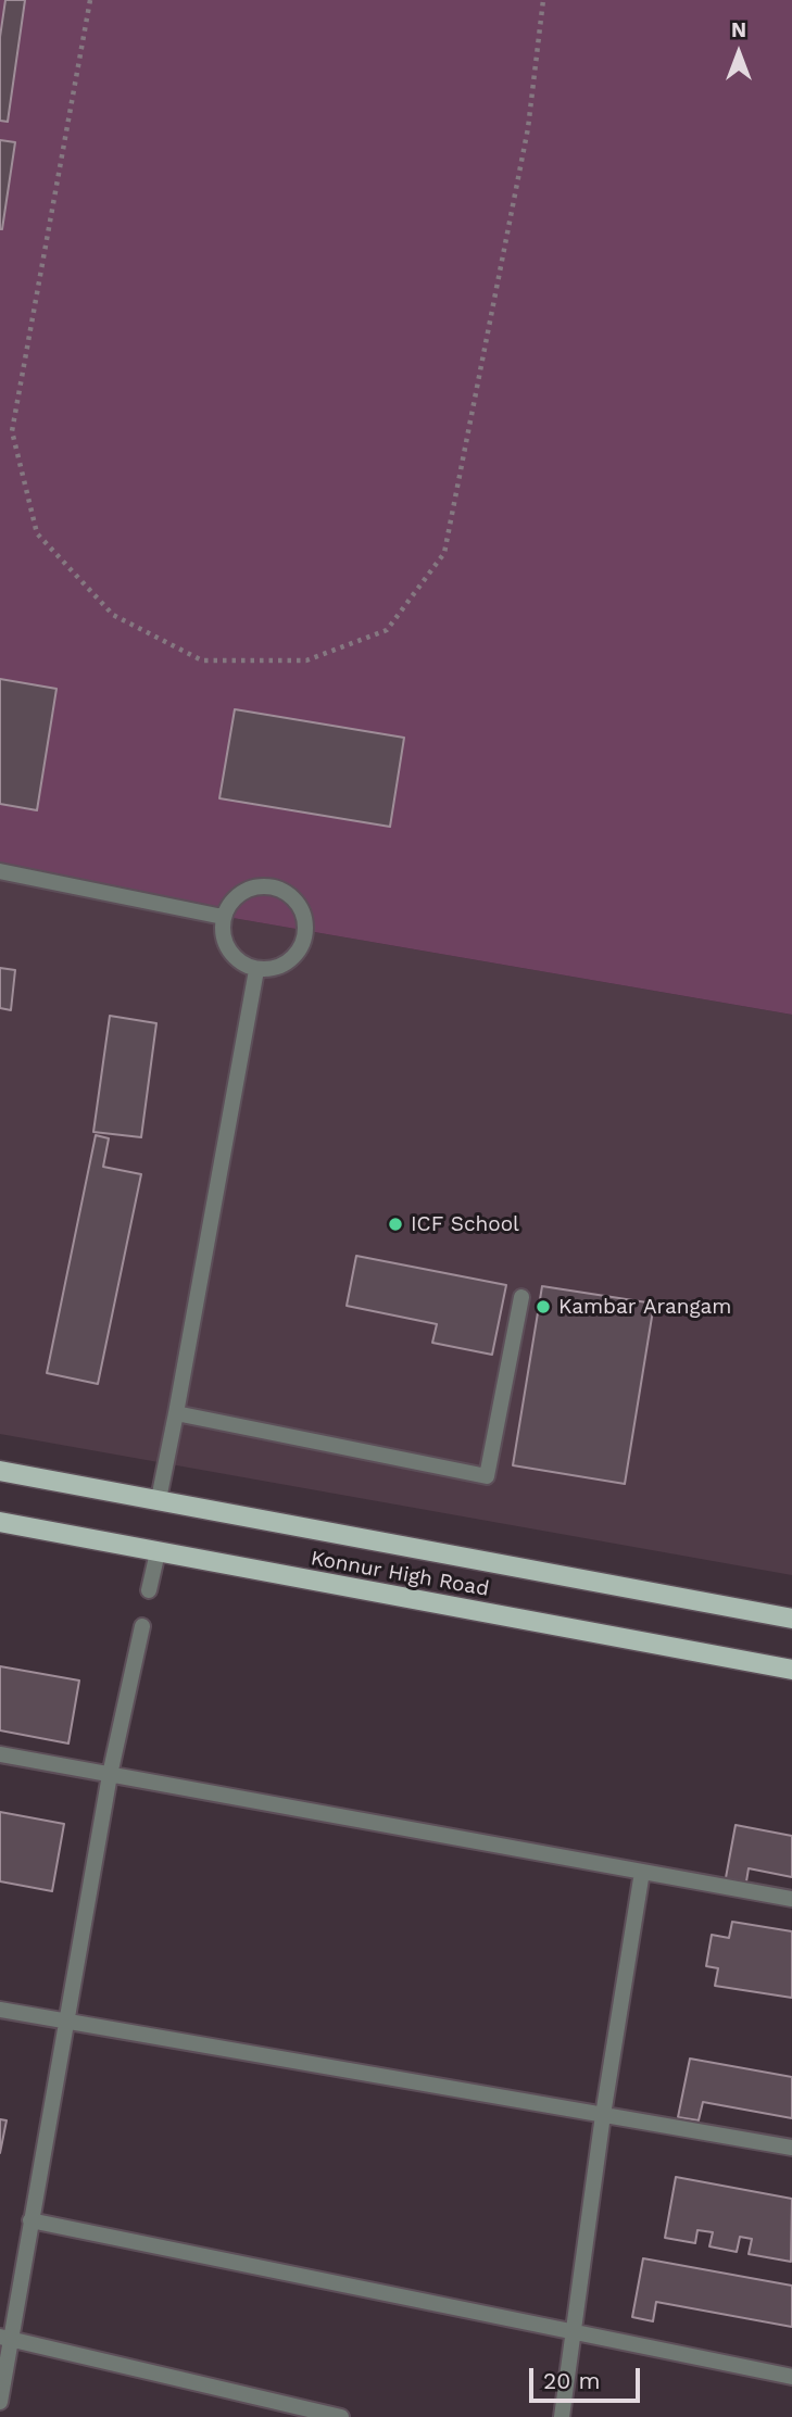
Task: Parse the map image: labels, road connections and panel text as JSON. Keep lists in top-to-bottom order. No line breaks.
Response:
{"streets":{"main road":["Konnur High Road"]},"places":["ICF School","Kambar Arangam"],"scale_bar":"20 m","north":"top"}
